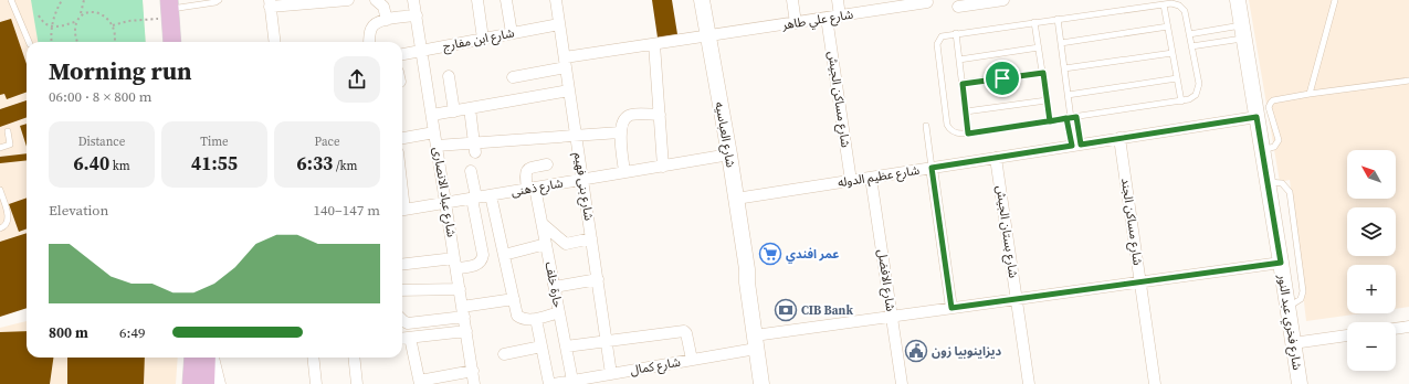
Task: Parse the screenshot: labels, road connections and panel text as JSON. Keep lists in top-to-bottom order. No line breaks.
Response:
{"streets":{"main road":["شارع العباسيه","شارع فخري عبد النور"],"street":["شارع علي طاهر","شارع ابن مفارج","شارع مساكن الجيش","شارع عظيم الدوله","شارع بنى فهيم","شارع ذهنى","شارع عباد الانصارى","شارع مساكن الجند","شارع بستان الجيش","شارع الافضل","حارة خلف","شارع كمال"]},"crossings":[["شارع علي طاهر","شارع مساكن الجيش"],["شارع علي طاهر","شارع العباسيه"],["شارع علي طاهر","شارع بنى فهيم"],["شارع ابن مفارج","شارع بنى فهيم"],["شارع ابن مفارج","شارع عباد الانصارى"],["شارع مساكن الجيش","شارع عظيم الدوله"],["شارع العباسيه","شارع عظيم الدوله"],["شارع العباسيه","شارع ذهنى"],["شارع العباسيه","شارع كمال"],["شارع عظيم الدوله","شارع مساكن الجند"],["شارع عظيم الدوله","شارع بستان الجيش"],["شارع عظيم الدوله","شارع الافضل"],["شارع عظيم الدوله","شارع فخري عبد النور"],["شارع بنى فهيم","شارع ذهنى"],["شارع بنى فهيم","شارع كمال"],["شارع ذهنى","شارع عباد الانصارى"],["شارع ذهنى","حارة خلف"],["شارع مساكن الجند","شارع كمال"],["شارع بستان الجيش","شارع كمال"],["شارع الافضل","شارع كمال"],["حارة خلف","شارع كمال"],["شارع فخري عبد النور","شارع كمال"]],"places":{"supermarket":["عمر افندي"],"bank":["CIB Bank"],"public building":["ديزاينوبيا زون"]},"north":"top left","page":{"heading":["Morning run","06:00 · 8 × 800 m"],"stats":[["Distance","6.40 km"],["Time","41:55"],["Pace","6:33 /km"]],"map_buttons":["+","−"],"chart":["Elevation","140–147 m"],"list":[{"name":"800 m","note":"6:49"}]}}
